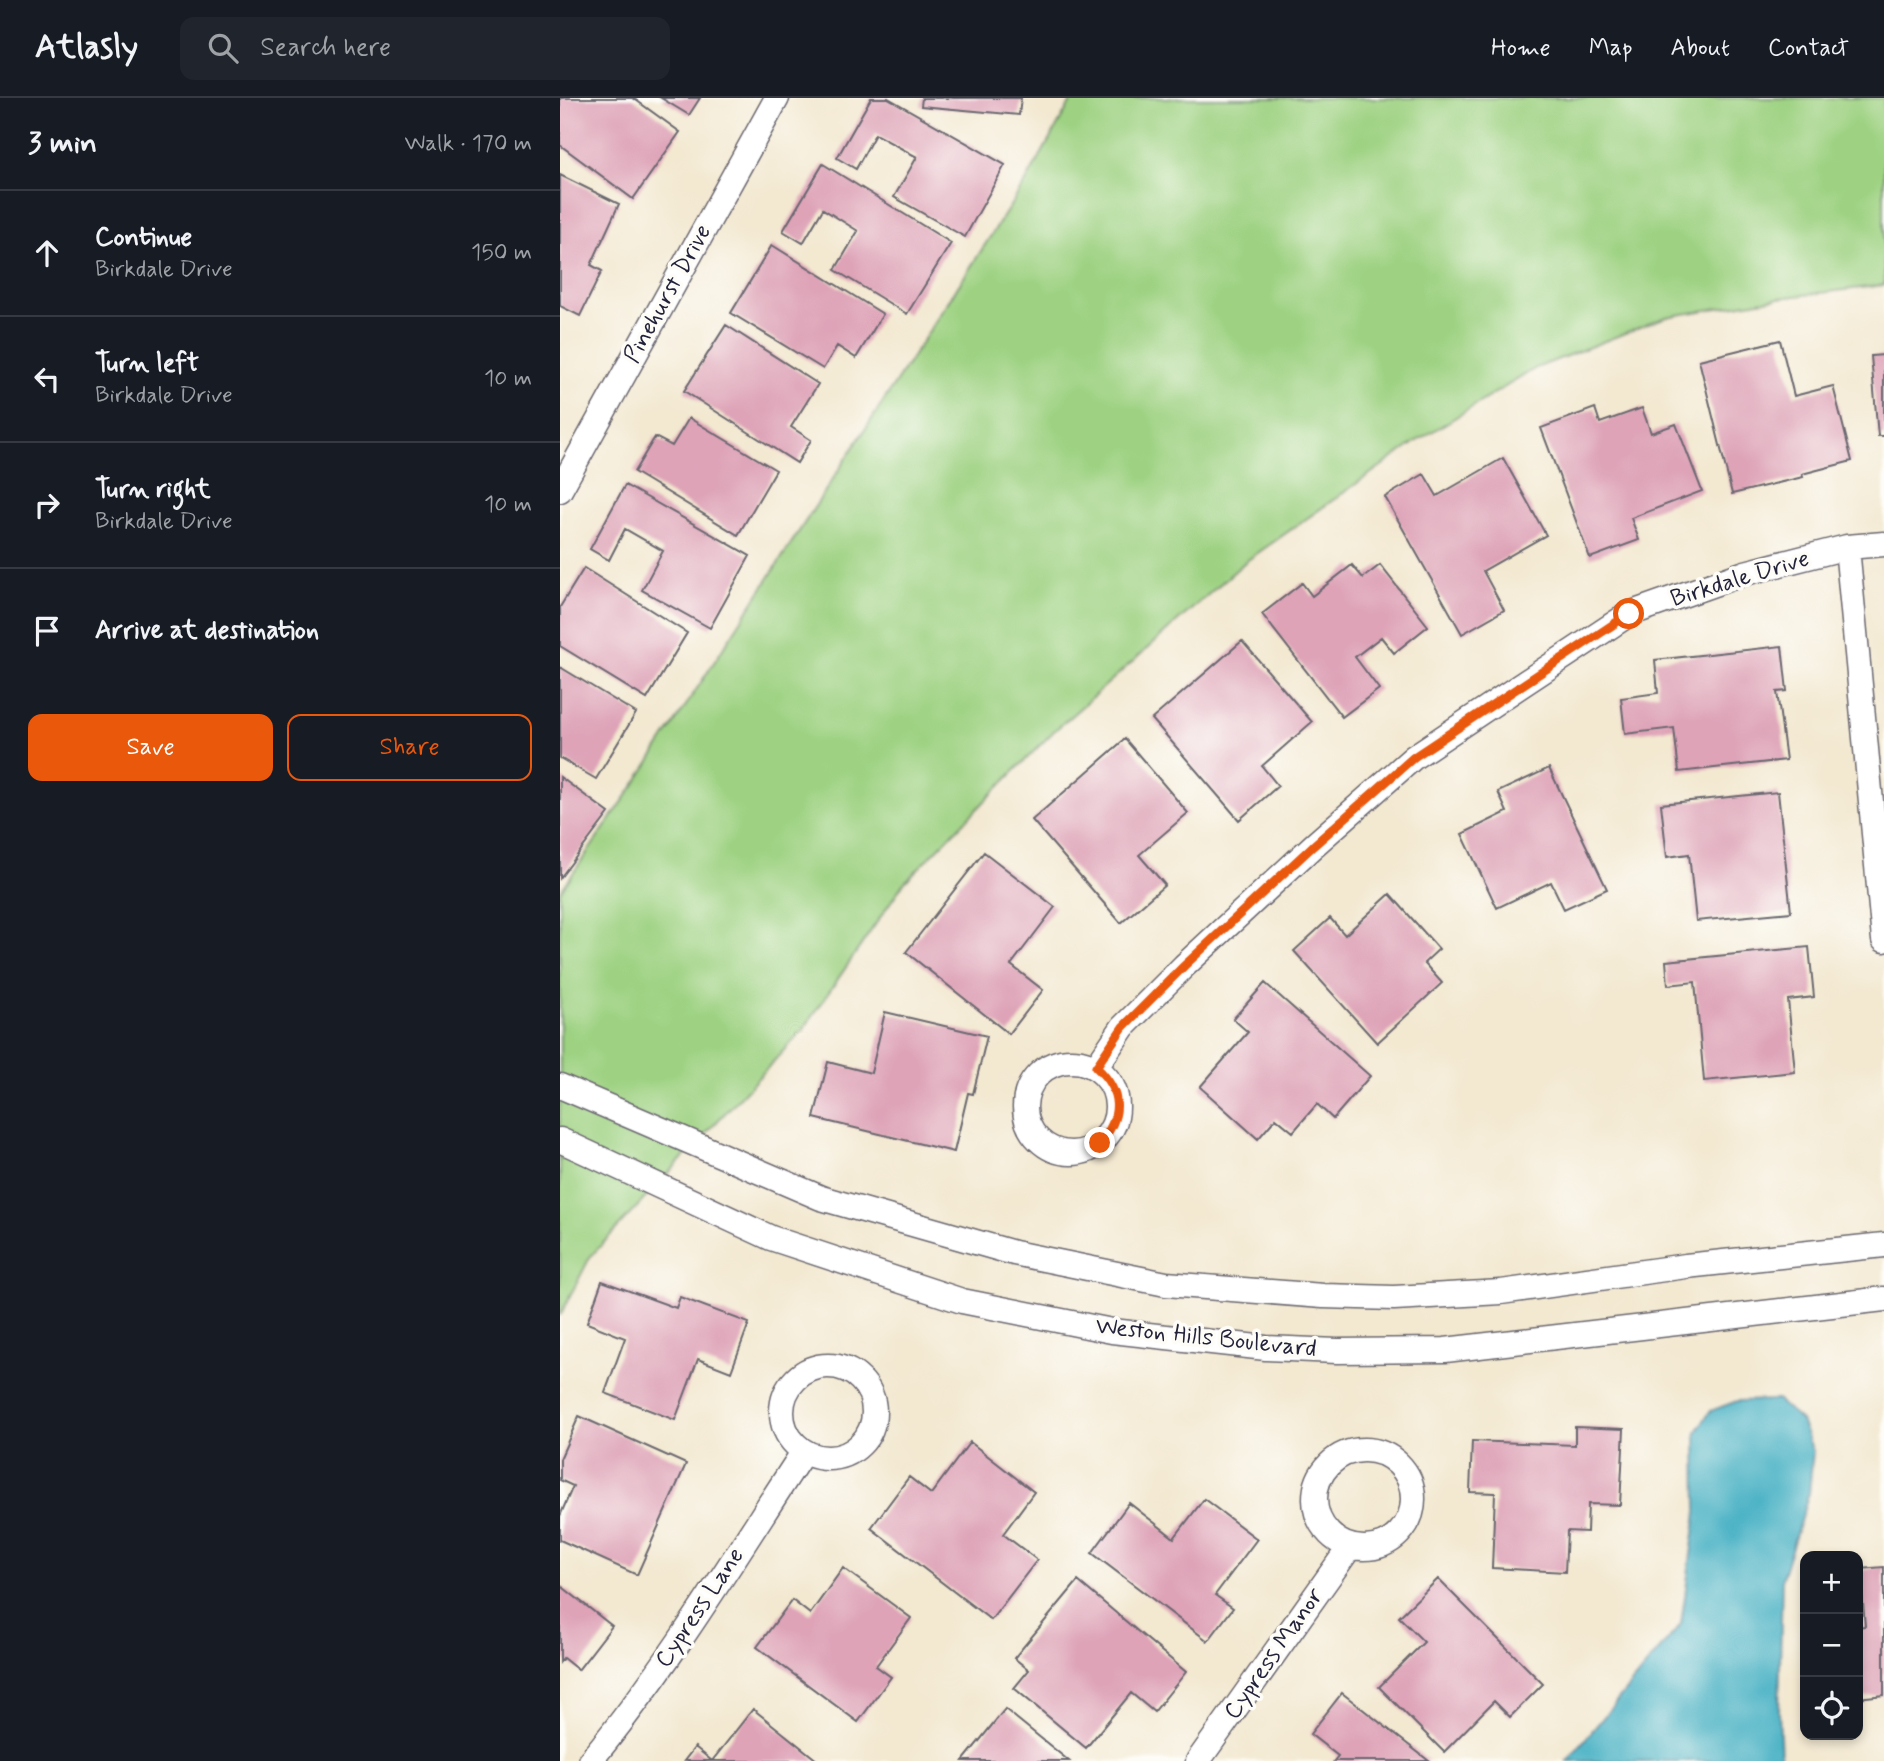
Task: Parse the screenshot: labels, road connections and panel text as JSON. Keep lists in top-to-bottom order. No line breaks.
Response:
{"streets":{"street":["Pinehurst Drive","Birkdale Drive","Weston Hills Boulevard","Cypress Lane","Cypress Manor"]},"page":{"header":"Atlasly","search":"Search here","nav":["Home","Map","About","Contact"],"heading":["3 min","Walk · 170 m"],"list":[["Continue","Birkdale Drive","150 m"],["Turn left","Birkdale Drive","10 m"],["Turn right","Birkdale Drive","10 m"],"Arrive at destination"],"buttons":["Save","Share"],"map_buttons":["+","−"]}}
